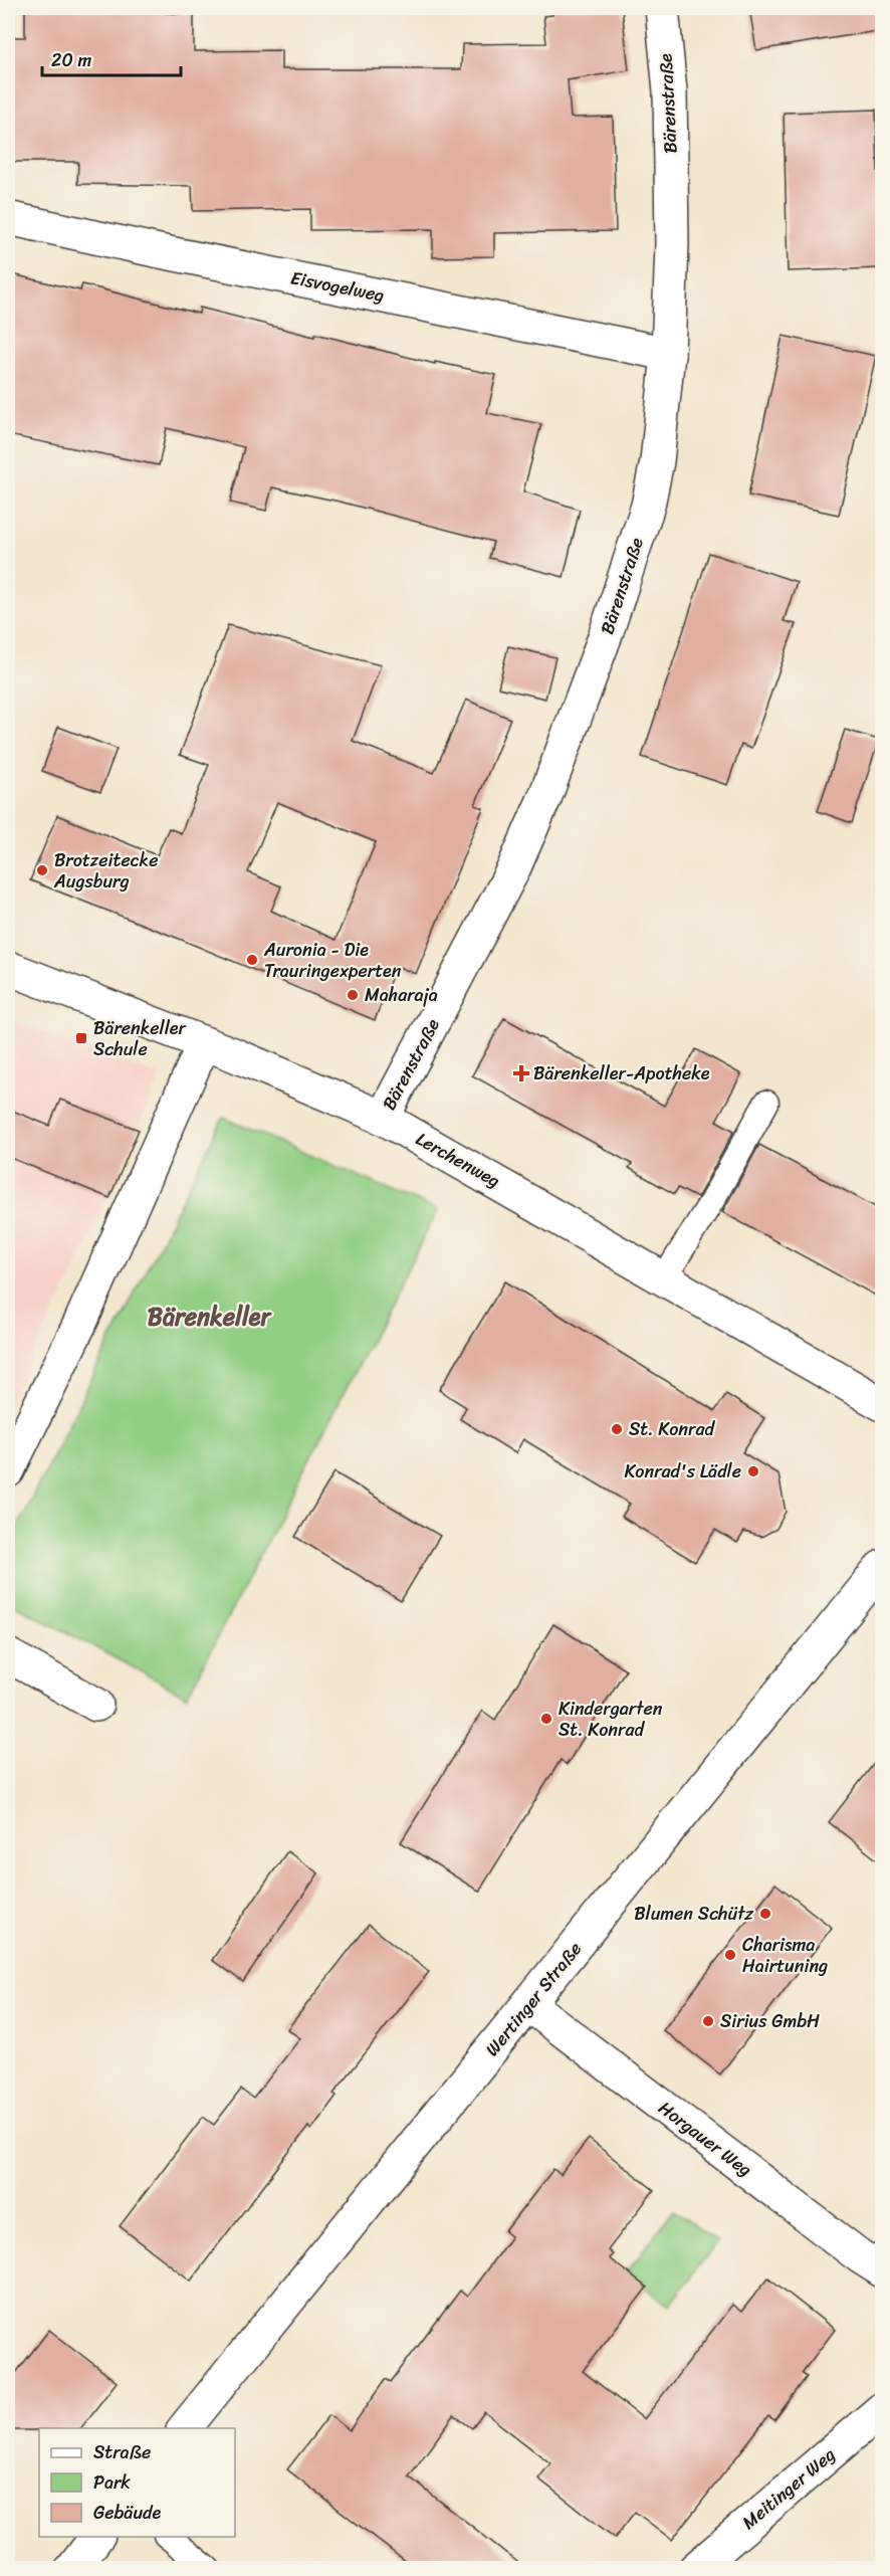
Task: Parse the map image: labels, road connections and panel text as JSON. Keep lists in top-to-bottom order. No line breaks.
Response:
{"streets":{"street":["Bärenstraße","Eisvogelweg","Lerchenweg","Wertinger Straße","Horgauer Weg","Meitinger Weg"]},"crossings":[["Bärenstraße","Eisvogelweg"],["Bärenstraße","Lerchenweg"],["Wertinger Straße","Horgauer Weg"]],"districts":["Bärenkeller"],"places":{"other":["Brotzeitecke Augsburg","Auronia - Die Trauringexperten","Maharaja","St. Konrad","Konrad's Lädle","Kindergarten St. Konrad","Blumen Schütz","Charisma Hairtuning","Sirius GmbH"],"transit":["Bärenkeller Schule"],"health":["Bärenkeller-Apotheke"]},"legend":["Straße","Park","Gebäude"],"scale_bar":"20 m"}
